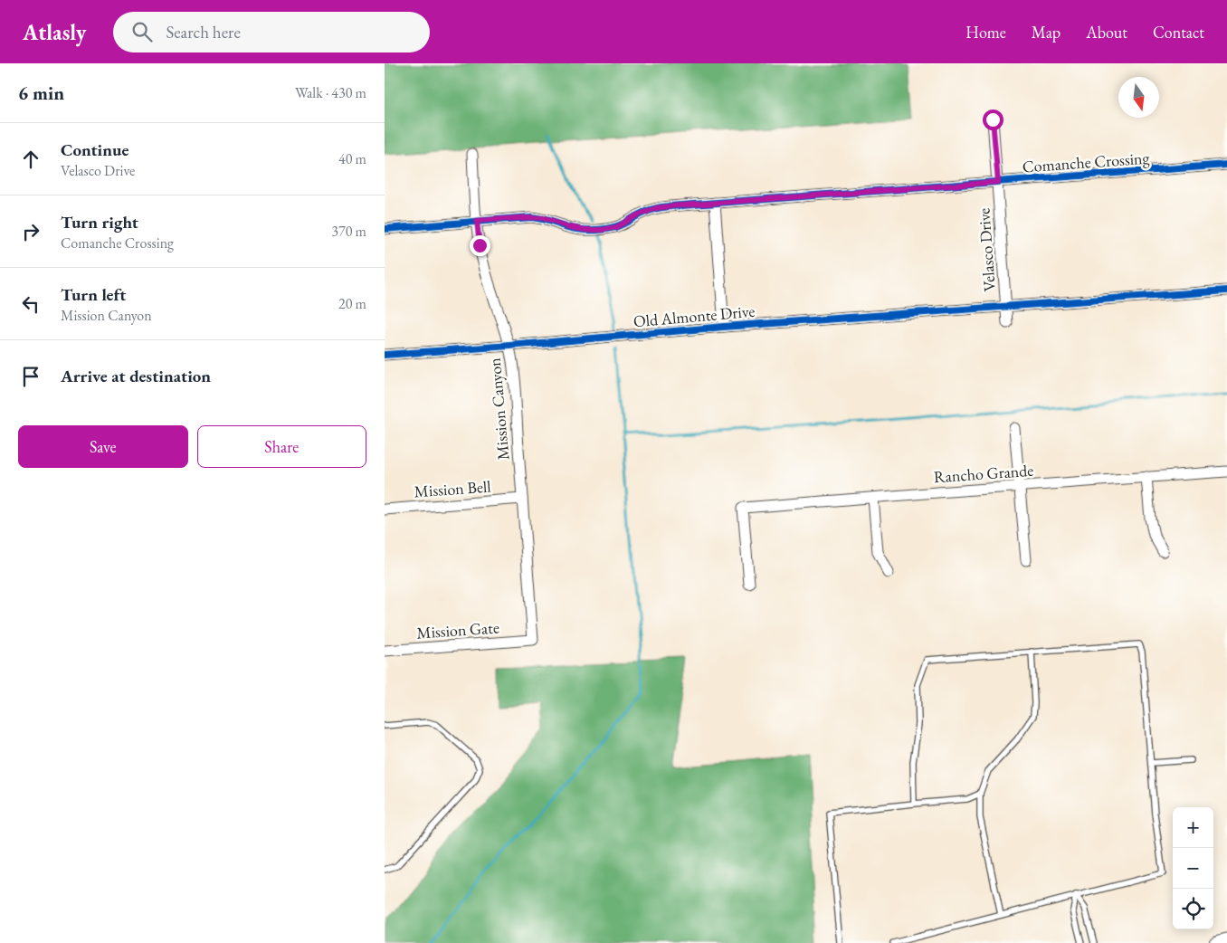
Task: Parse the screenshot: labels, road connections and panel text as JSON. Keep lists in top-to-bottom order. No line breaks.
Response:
{"streets":{"street":["Comanche Crossing","Velasco Drive","Old Almonte Drive","Mission Canyon","Rancho Grande","Mission Bell","Mission Gate"]},"crossings":[["Comanche Crossing","Velasco Drive"],["Comanche Crossing","Mission Canyon"],["Velasco Drive","Old Almonte Drive"],["Old Almonte Drive","Mission Canyon"],["Mission Canyon","Mission Bell"],["Mission Canyon","Mission Gate"]],"north":"bottom","page":{"header":"Atlasly","search":"Search here","nav":["Home","Map","About","Contact"],"heading":["6 min","Walk · 430 m"],"list":[["Continue","Velasco Drive","40 m"],["Turn right","Comanche Crossing","370 m"],["Turn left","Mission Canyon","20 m"],"Arrive at destination"],"buttons":["Save","Share"],"map_buttons":["+","−"]}}
